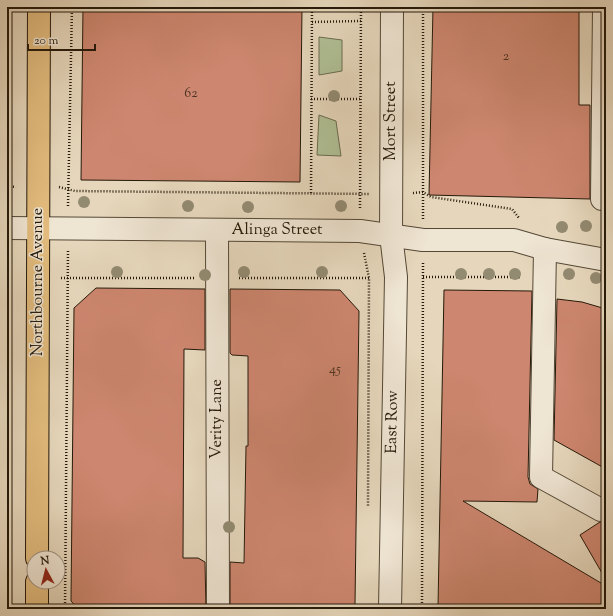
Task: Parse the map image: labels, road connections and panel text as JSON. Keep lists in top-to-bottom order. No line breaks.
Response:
{"streets":{"highway":["Northbourne Avenue"],"street":["Mort Street","Alinga Street","Verity Lane","East Row"]},"crossings":[["Mort Street","Alinga Street"],["Mort Street","East Row"],["Alinga Street","Northbourne Avenue"],["Alinga Street","Verity Lane"],["Alinga Street","East Row"]],"house_numbers":["2","62","45"],"scale_bar":"20 m","north":"top"}
